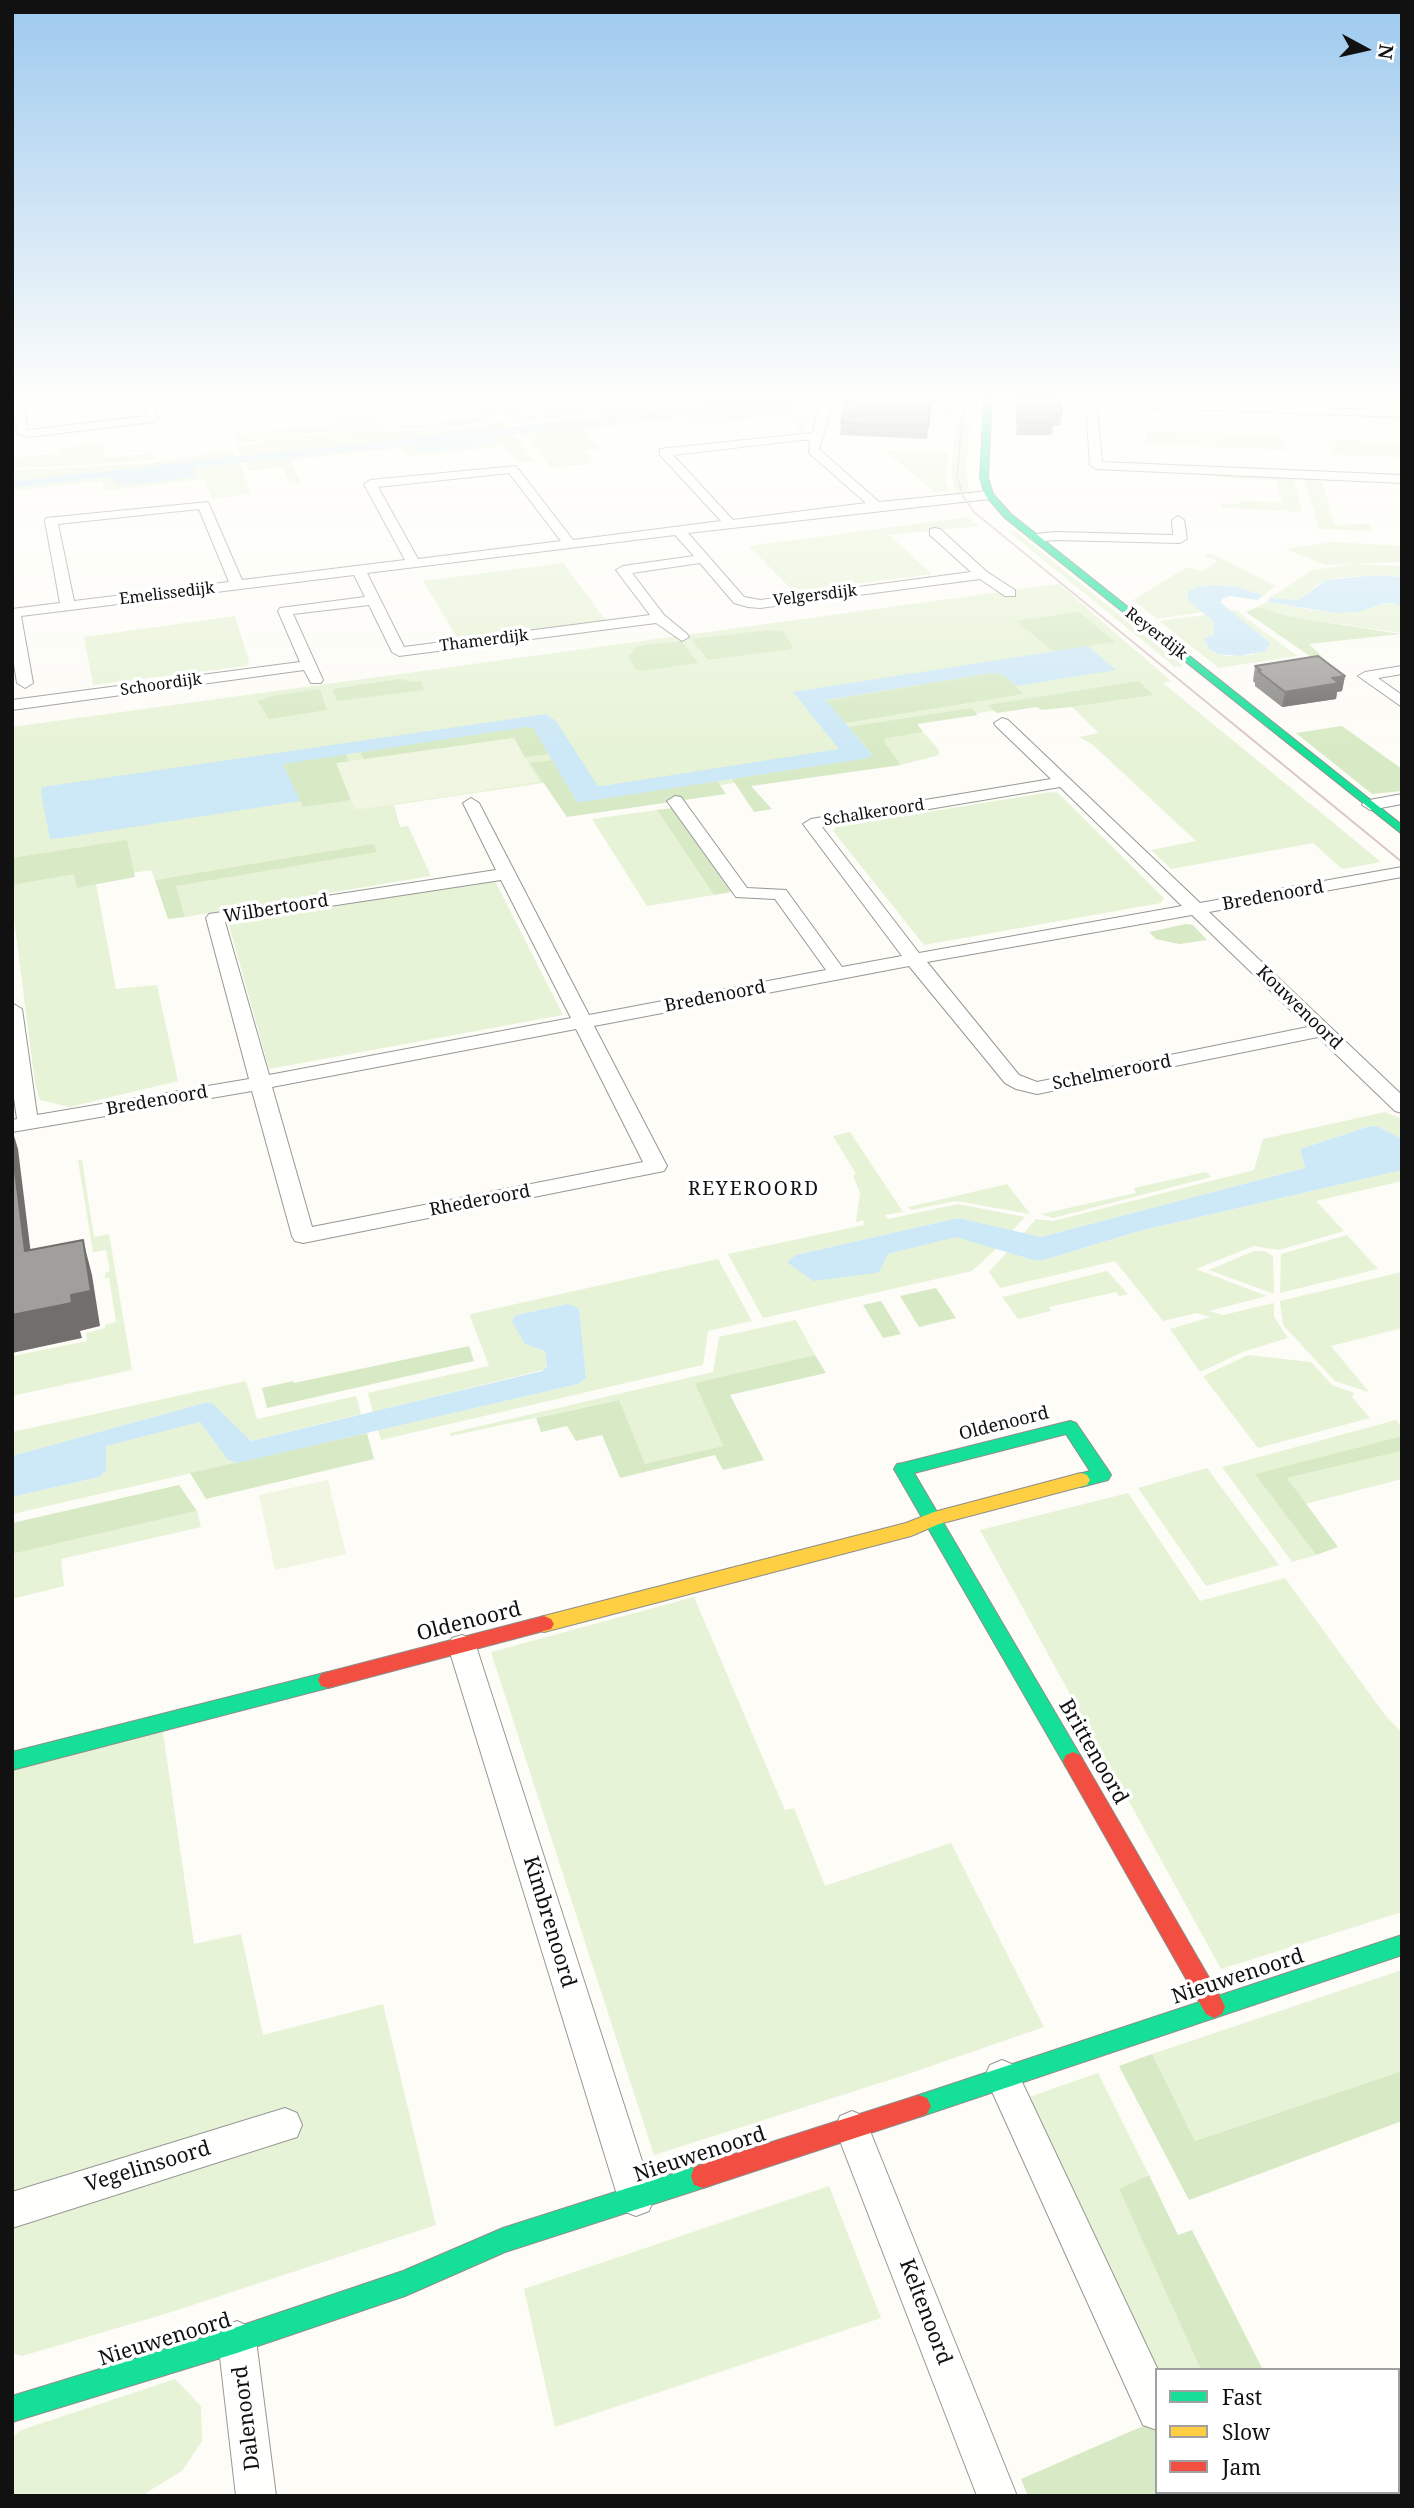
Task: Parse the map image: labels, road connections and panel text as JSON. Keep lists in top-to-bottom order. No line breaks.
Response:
{"streets":{"street":["Emelissedijk","Velgersdijk","Reyerdijk","Thamerdijk","Schoordijk","Schalkeroord","Bredenoord","Wilbertoord","Kouwenoord","Schelmeroord","Rhederoord","Oldenoord","Brittenoord","Kimbrenoord","Nieuwenoord","Vegelinsoord","Keltenoord","Dalenoord"]},"crossings":[["Emelissedijk","Velgersdijk"],["Emelissedijk","Thamerdijk"],["Schalkeroord","Bredenoord"],["Schalkeroord","Schelmeroord"],["Bredenoord","Wilbertoord"],["Bredenoord","Kouwenoord"],["Bredenoord","Schelmeroord"],["Bredenoord","Rhederoord"],["Wilbertoord","Rhederoord"],["Kouwenoord","Schelmeroord"],["Oldenoord","Brittenoord"],["Oldenoord","Kimbrenoord"],["Brittenoord","Nieuwenoord"],["Kimbrenoord","Nieuwenoord"],["Nieuwenoord","Keltenoord"],["Nieuwenoord","Dalenoord"]],"districts":["REYEROORD"],"legend":["Fast","Slow","Jam"],"north":"right"}
